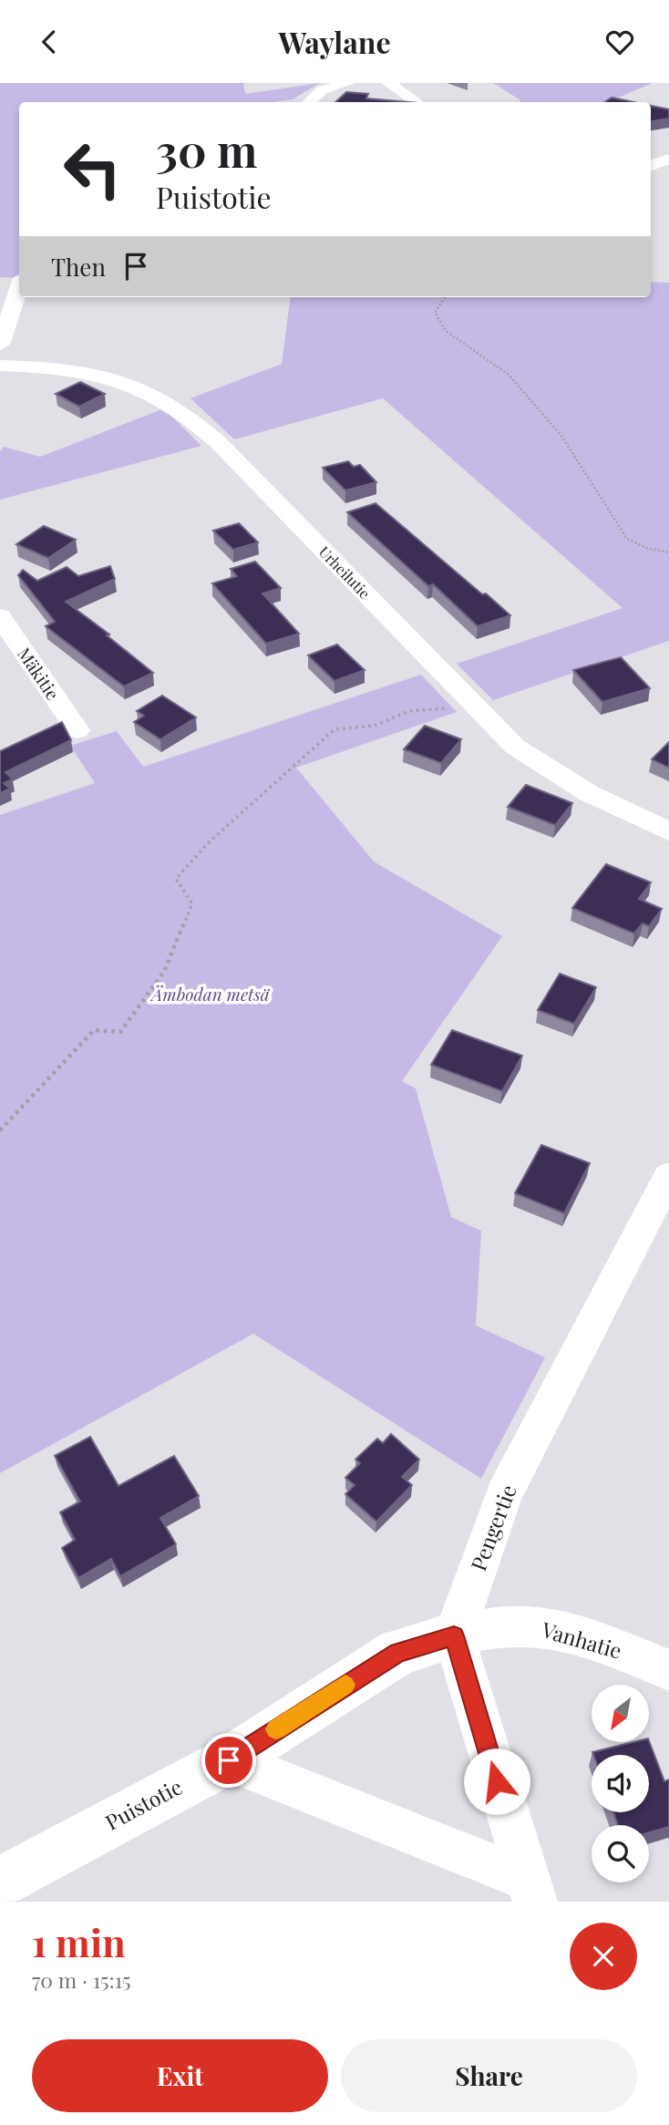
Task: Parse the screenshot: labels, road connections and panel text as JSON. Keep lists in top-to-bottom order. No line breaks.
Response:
{"streets":{"street":["Urheilutie","Mäkitie","Pengertie","Vanhatie","Puistotie"]},"crossings":[["Pengertie","Vanhatie"],["Pengertie","Puistotie"],["Vanhatie","Puistotie"]],"parks":["Ämbodan metsä"],"north":"bottom left","page":{"header":"Waylane","turn":["30 m","Puistotie"],"then":"Then","heading":["1 min","70 m · 15:15"],"buttons":["Exit","Share"]}}
